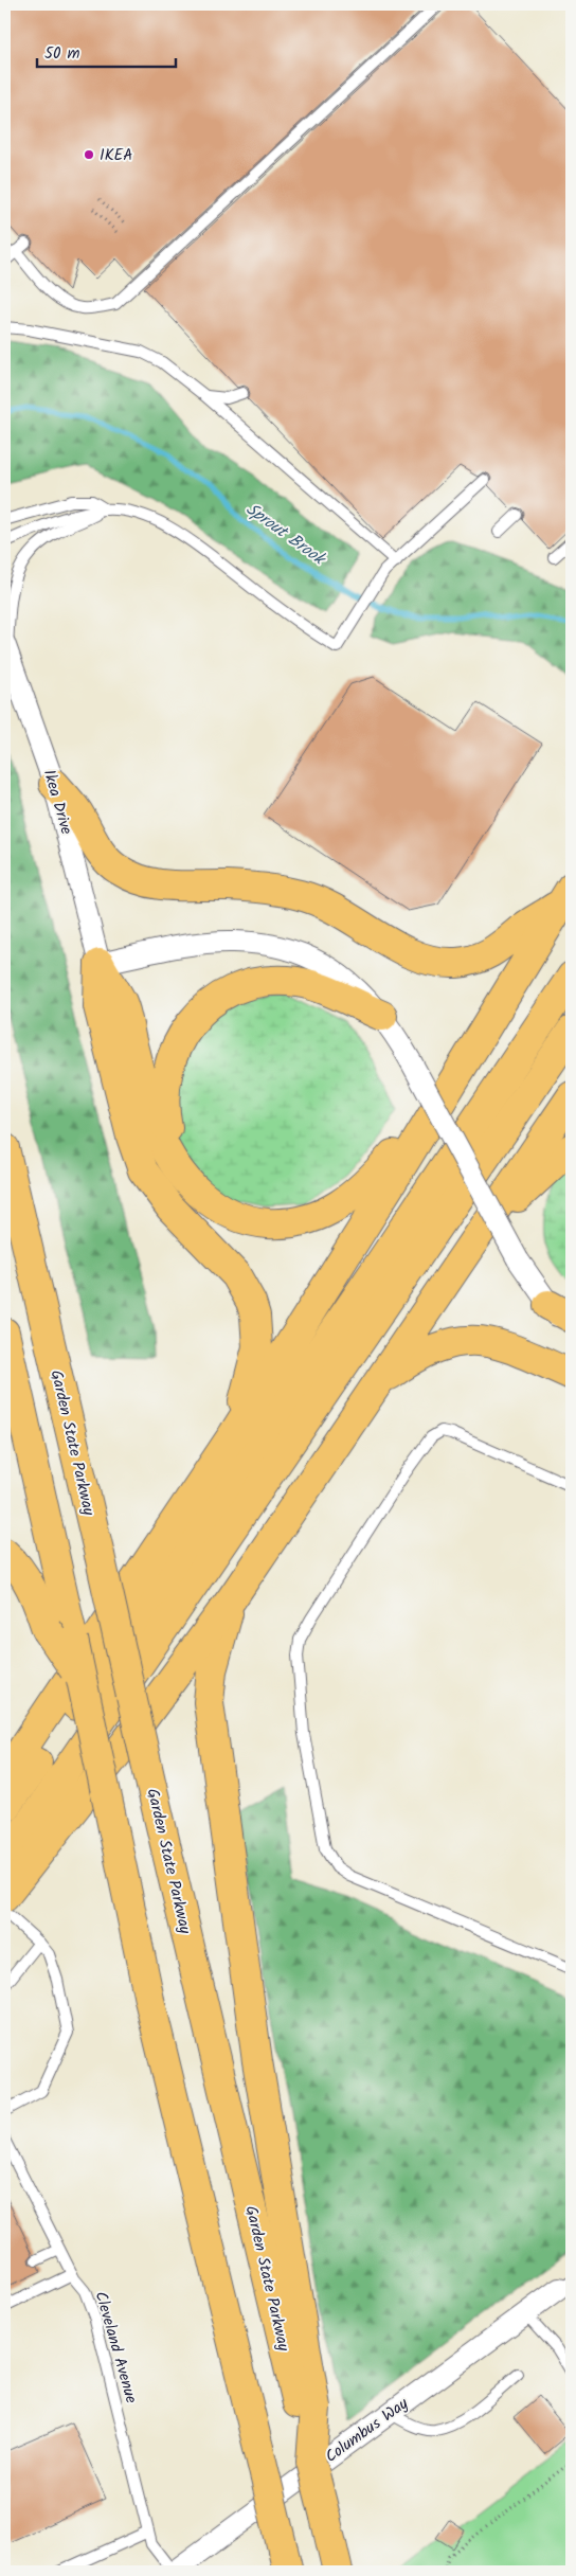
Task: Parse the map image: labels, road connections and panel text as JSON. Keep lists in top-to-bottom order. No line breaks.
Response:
{"streets":{"highway":["Garden State Parkway"],"street":["Ikea Drive","Columbus Way"],"lane":["Cleveland Avenue"]},"crossings":[["Cleveland Avenue","Columbus Way"]],"water":["Sprout Brook"],"places":["IKEA"],"scale_bar":"50 m"}
